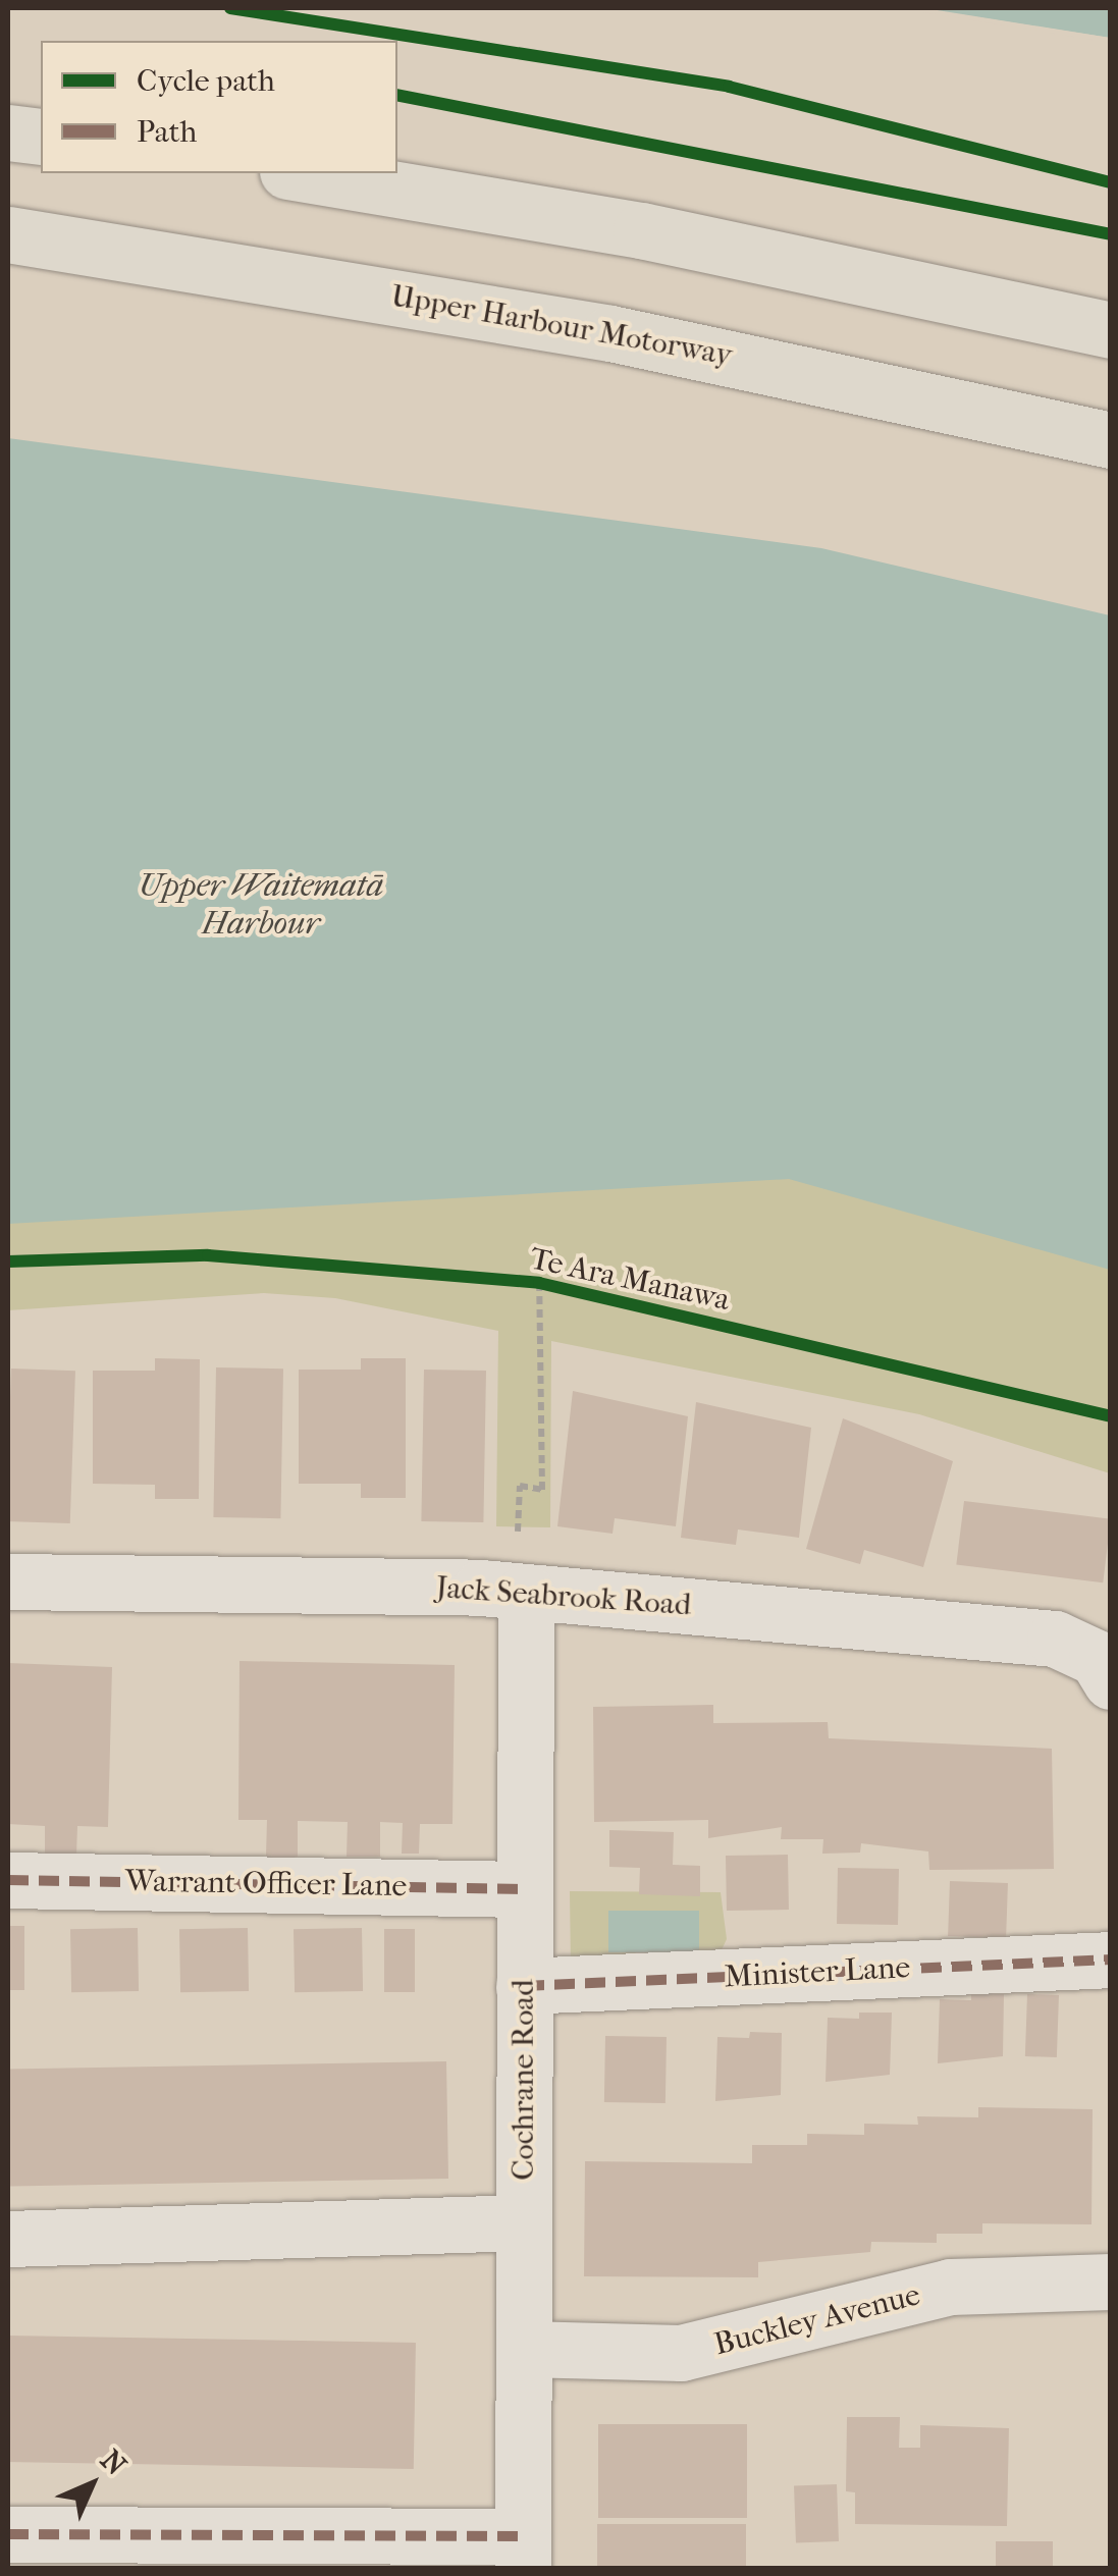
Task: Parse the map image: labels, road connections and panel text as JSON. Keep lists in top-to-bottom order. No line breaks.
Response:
{"streets":{"highway":["Upper Harbour Motorway"],"street":["Jack Seabrook Road","Warrant Officer Lane","Minister Lane","Cochrane Road","Buckley Avenue"],"cycle path":["Te Ara Manawa"]},"crossings":[["Jack Seabrook Road","Cochrane Road"],["Warrant Officer Lane","Cochrane Road"],["Minister Lane","Cochrane Road"],["Cochrane Road","Buckley Avenue"]],"water":["Upper Waitematā Harbour"],"legend":["Cycle path","Path"],"north":"top right"}
